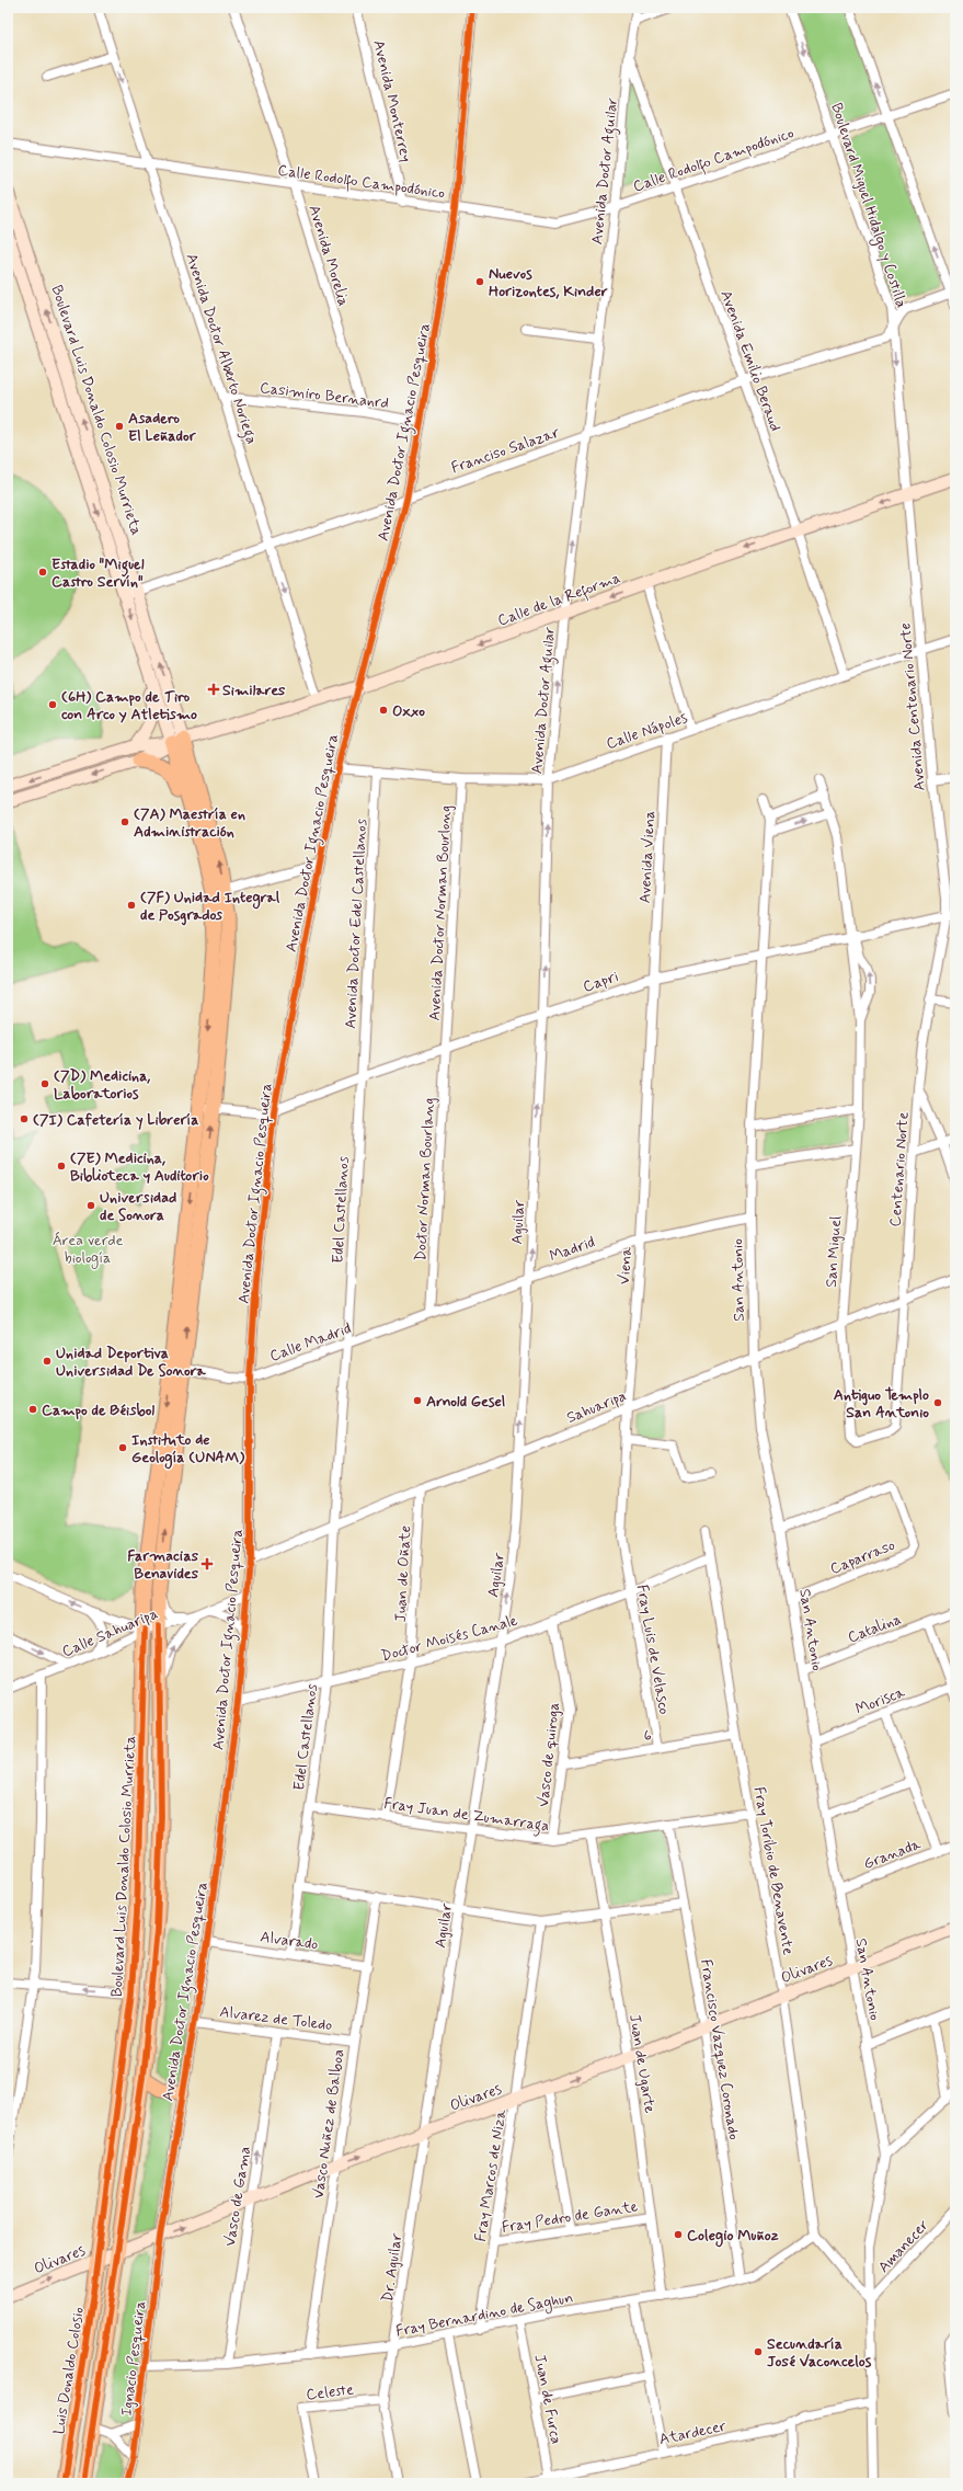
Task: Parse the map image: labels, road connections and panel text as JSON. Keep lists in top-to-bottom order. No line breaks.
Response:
{"streets":{"main road":["Boulevard Luis Donaldo Colosio Murrieta","Calle de la Reforma","Olivares","Luis Donaldo Colosio"],"street":["Avenida Monterrey","Calle Rodolfo Campodónico","Avenida Doctor Aguilar","Boulevard Miguel Hidalgo y Costilla","Avenida Morelia","Avenida Doctor Alberto Noriega","Avenida Emilio Beraud","Casimiro Bernanrd","Avenida Doctor Ignacio Pesqueira","Franciso Salazar","Avenida Centenario Norte","Calle Nápoles","Avenida Viena","Avenida Doctor Norman Bourlong","Avenida Doctor Edel Castellanos","Capri","Centenario Norte","Doctor Norman Bourlang","Edel Castellanos","Aguilar","Madrid","San Miguel","Viena","San Antonio","Calle Madrid","Sahuaripa","Caparraso","Juan de Oñate","Catalina","Calle Sahuaripa","Doctor Moisés Canale","Fray Luis de Velasco","Morisca","6","Vasco de quiroga","Fray Juan de Zumarraga","Granada","Fray Toribio de Benavente","Alvarado","Alvarez de Toledo","Francisco Vazquez Coronado","Juan de Ugarte","Vasco Nuñez de Balboa","Fray Marcos de Niza","Vasco de Gama","Fray Pedro de Gante","Amanecer","Dr. Aguilar","Fray Bernardino de Saghun","Ignacio Pesqueira","Celeste","Juan de Furca","Atardecer"]},"crossings":[["Avenida Monterrey","Calle Rodolfo Campodónico"],["Calle Rodolfo Campodónico","Avenida Doctor Aguilar"],["Calle Rodolfo Campodónico","Boulevard Miguel Hidalgo y Costilla"],["Calle Rodolfo Campodónico","Avenida Morelia"],["Calle Rodolfo Campodónico","Avenida Doctor Alberto Noriega"],["Calle Rodolfo Campodónico","Avenida Emilio Beraud"],["Calle Rodolfo Campodónico","Avenida Doctor Ignacio Pesqueira"],["Avenida Doctor Aguilar","Avenida Emilio Beraud"],["Avenida Doctor Aguilar","Franciso Salazar"],["Avenida Doctor Aguilar","Calle de la Reforma"],["Avenida Doctor Aguilar","Calle Nápoles"],["Avenida Doctor Aguilar","Capri"],["Avenida Doctor Aguilar","Aguilar"],["Boulevard Miguel Hidalgo y Costilla","Franciso Salazar"],["Boulevard Miguel Hidalgo y Costilla","Calle de la Reforma"],["Boulevard Miguel Hidalgo y Costilla","Avenida Centenario Norte"],["Avenida Morelia","Casimiro Bernanrd"],["Avenida Doctor Alberto Noriega","Casimiro Bernanrd"],["Avenida Doctor Alberto Noriega","Franciso Salazar"],["Avenida Doctor Alberto Noriega","Calle de la Reforma"],["Avenida Emilio Beraud","Franciso Salazar"],["Avenida Emilio Beraud","Calle de la Reforma"],["Avenida Emilio Beraud","Calle Nápoles"],["Casimiro Bernanrd","Avenida Doctor Ignacio Pesqueira"],["Boulevard Luis Donaldo Colosio Murrieta","Franciso Salazar"],["Boulevard Luis Donaldo Colosio Murrieta","Calle de la Reforma"],["Boulevard Luis Donaldo Colosio Murrieta","Capri"],["Boulevard Luis Donaldo Colosio Murrieta","Calle Madrid"],["Boulevard Luis Donaldo Colosio Murrieta","Calle Sahuaripa"],["Boulevard Luis Donaldo Colosio Murrieta","Olivares"],["Boulevard Luis Donaldo Colosio Murrieta","Luis Donaldo Colosio"],["Avenida Doctor Ignacio Pesqueira","Franciso Salazar"],["Avenida Doctor Ignacio Pesqueira","Calle de la Reforma"],["Avenida Doctor Ignacio Pesqueira","Calle Nápoles"],["Avenida Doctor Ignacio Pesqueira","Capri"],["Avenida Doctor Ignacio Pesqueira","Calle Madrid"],["Avenida Doctor Ignacio Pesqueira","Sahuaripa"],["Avenida Doctor Ignacio Pesqueira","Calle Sahuaripa"],["Avenida Doctor Ignacio Pesqueira","Doctor Moisés Canale"],["Avenida Doctor Ignacio Pesqueira","Alvarado"],["Avenida Doctor Ignacio Pesqueira","Olivares"],["Avenida Doctor Ignacio Pesqueira","Alvarez de Toledo"],["Avenida Doctor Ignacio Pesqueira","Ignacio Pesqueira"],["Calle de la Reforma","Avenida Centenario Norte"],["Avenida Centenario Norte","Calle Nápoles"],["Avenida Centenario Norte","Capri"],["Avenida Centenario Norte","Centenario Norte"],["Calle Nápoles","Avenida Viena"],["Calle Nápoles","Avenida Doctor Norman Bourlong"],["Calle Nápoles","Avenida Doctor Edel Castellanos"],["Avenida Viena","Capri"],["Avenida Viena","Viena"],["Avenida Doctor Norman Bourlong","Capri"],["Avenida Doctor Norman Bourlong","Doctor Norman Bourlang"],["Avenida Doctor Edel Castellanos","Capri"],["Avenida Doctor Edel Castellanos","Edel Castellanos"],["Capri","Centenario Norte"],["Capri","Doctor Norman Bourlang"],["Capri","Edel Castellanos"],["Capri","Aguilar"],["Capri","San Miguel"],["Capri","Viena"],["Capri","San Antonio"],["Centenario Norte","San Miguel"],["Centenario Norte","Sahuaripa"],["Doctor Norman Bourlang","Madrid"],["Doctor Norman Bourlang","Calle Madrid"],["Edel Castellanos","Calle Madrid"],["Edel Castellanos","Sahuaripa"],["Edel Castellanos","Doctor Moisés Canale"],["Edel Castellanos","Fray Juan de Zumarraga"],["Edel Castellanos","Alvarado"],["Aguilar","Madrid"],["Aguilar","Sahuaripa"],["Aguilar","Doctor Moisés Canale"],["Aguilar","Fray Juan de Zumarraga"],["Aguilar","Olivares"],["Aguilar","Dr. Aguilar"],["Madrid","Viena"],["Madrid","San Antonio"],["Madrid","Calle Madrid"],["San Miguel","Sahuaripa"],["Viena","Sahuaripa"],["Viena","Fray Luis de Velasco"],["San Antonio","Sahuaripa"],["San Antonio","Caparraso"],["San Antonio","Catalina"],["San Antonio","Morisca"],["San Antonio","Granada"],["San Antonio","Olivares"],["San Antonio","Amanecer"],["San Antonio","Atardecer"],["Sahuaripa","Juan de Oñate"],["Juan de Oñate","Doctor Moisés Canale"],["Juan de Oñate","Fray Juan de Zumarraga"],["Doctor Moisés Canale","Fray Luis de Velasco"],["Doctor Moisés Canale","Vasco de quiroga"],["Doctor Moisés Canale","Fray Toribio de Benavente"],["Fray Luis de Velasco","6"],["6","Vasco de quiroga"],["6","Fray Toribio de Benavente"],["Vasco de quiroga","Fray Juan de Zumarraga"],["Fray Juan de Zumarraga","Fray Toribio de Benavente"],["Fray Juan de Zumarraga","Francisco Vazquez Coronado"],["Fray Juan de Zumarraga","Juan de Ugarte"],["Fray Toribio de Benavente","Olivares"],["Fray Toribio de Benavente","Fray Bernardino de Saghun"],["Alvarado","Vasco Nuñez de Balboa"],["Olivares","Francisco Vazquez Coronado"],["Olivares","Juan de Ugarte"],["Olivares","Vasco Nuñez de Balboa"],["Olivares","Fray Marcos de Niza"],["Olivares","Vasco de Gama"],["Olivares","Dr. Aguilar"],["Olivares","Ignacio Pesqueira"],["Olivares","Luis Donaldo Colosio"],["Alvarez de Toledo","Vasco Nuñez de Balboa"],["Alvarez de Toledo","Vasco de Gama"],["Francisco Vazquez Coronado","Fray Bernardino de Saghun"],["Juan de Ugarte","Fray Pedro de Gante"],["Juan de Ugarte","Fray Bernardino de Saghun"],["Vasco Nuñez de Balboa","Fray Bernardino de Saghun"],["Fray Marcos de Niza","Fray Pedro de Gante"],["Fray Marcos de Niza","Fray Bernardino de Saghun"],["Vasco de Gama","Fray Bernardino de Saghun"],["Dr. Aguilar","Fray Bernardino de Saghun"],["Dr. Aguilar","Celeste"],["Fray Bernardino de Saghun","Ignacio Pesqueira"],["Fray Bernardino de Saghun","Juan de Furca"],["Juan de Furca","Atardecer"]],"one_way":["Avenida Doctor Aguilar","Avenida Doctor Alberto Noriega","Calle de la Reforma","Aguilar","Olivares","Vasco de Gama"],"parks":["Área verde biología"],"places":{"other":["Nuevos Horizontes, Kinder","Asadero El Leñador","Estadio \"Miguel Castro Servín\"","(6H) Campo de Tiro con Arco y Atletismo","Oxxo","(7A) Maestría en Administración","(7F) Unidad Integral de Posgrados","(7D) Medicina, Laboratorios","(7I) Cafetería y Librería","(7E) Medicina, Biblioteca y Auditorio","Universidad de Sonora","Unidad Deportiva Universidad De Sonora","Arnold Gesel","Antiguo Templo San Antonio","Campo de Béisbol","Instituto de Geología (UNAM)","Colegio Muñoz","Secundaría José Vaconcelos"],"health":["Similares","Farmacias Benavides"]}}
